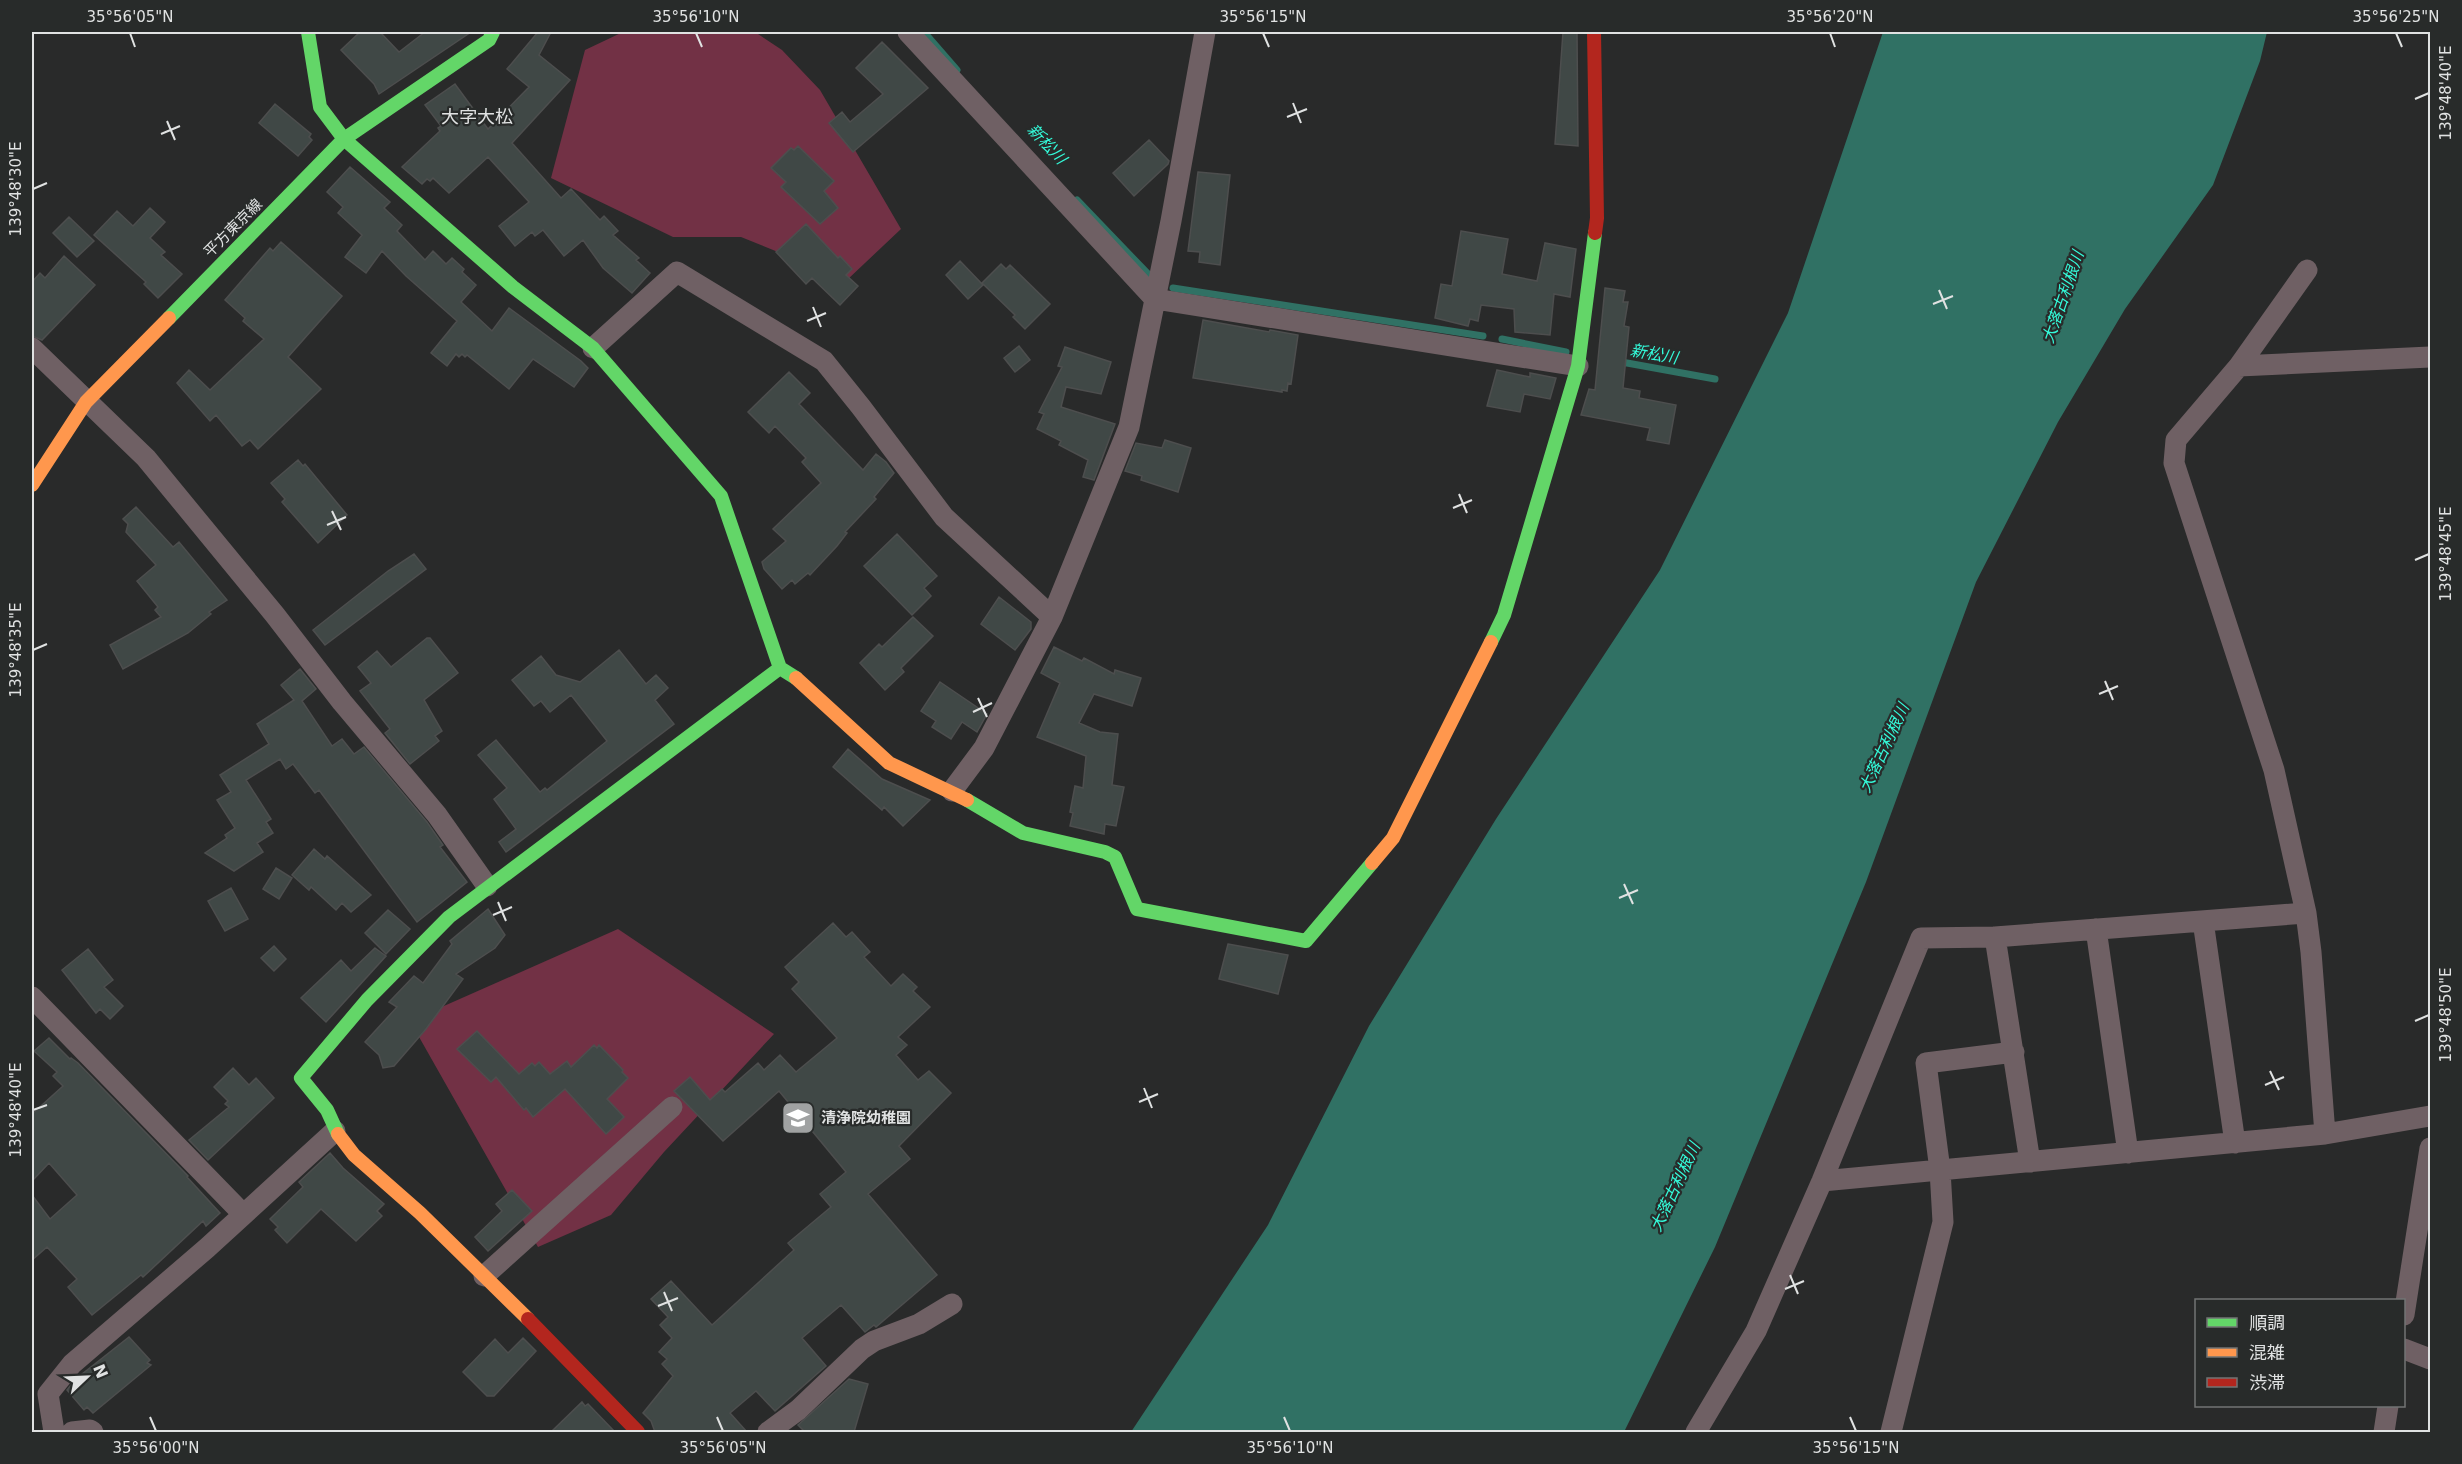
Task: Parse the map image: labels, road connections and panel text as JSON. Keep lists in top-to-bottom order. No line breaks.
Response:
{"streets":{"street":["平方東京線"]},"districts":["大字大松"],"water":["新松川","大落古利根川"],"places":{"school or university":["清浄院幼稚園"]},"legend":["順調","混雑","渋滞"],"north":"top right","coordinates":["35°56'05\"N","35°56'10\"N","35°56'15\"N","35°56'20\"N","35°56'25\"N","139°48'40\"E","139°48'30\"E","139°48'45\"E","139°48'35\"E","139°48'50\"E","35°56'00\"N"]}
